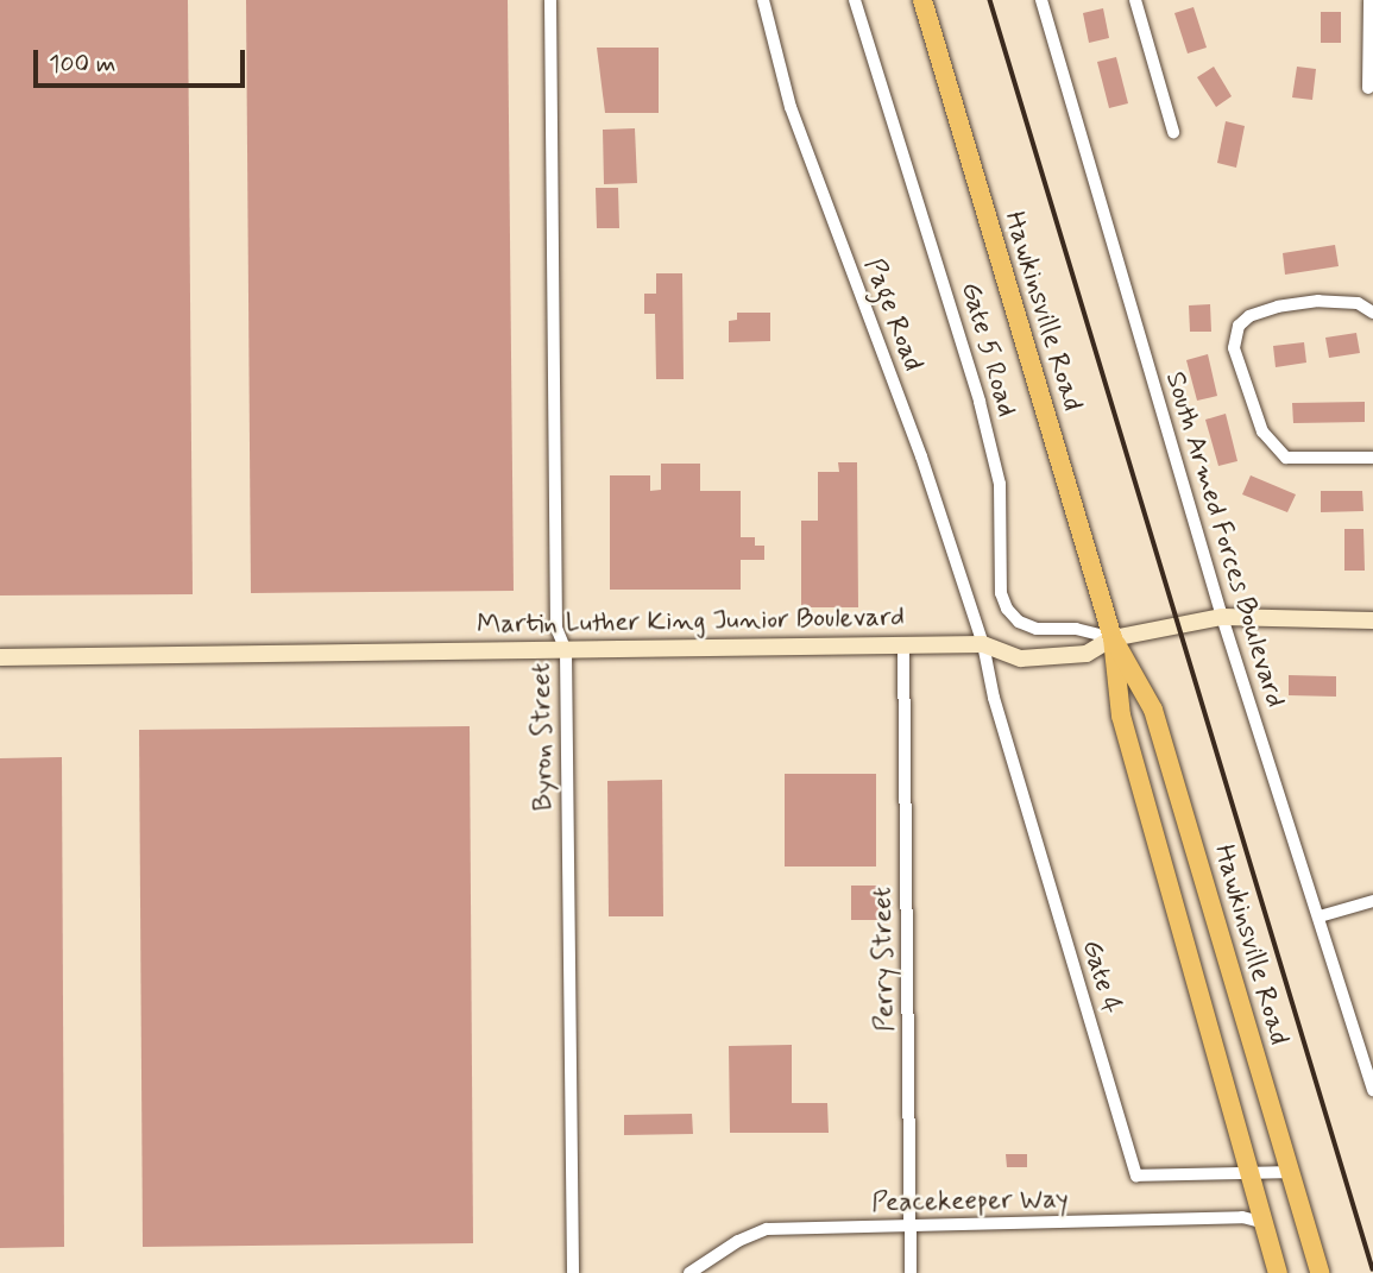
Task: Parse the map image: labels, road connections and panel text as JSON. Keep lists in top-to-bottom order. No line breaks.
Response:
{"streets":{"main road":["Hawkinsville Road"],"street":["Page Road","Gate 5 Road","South Armed Forces Boulevard","Martin Luther King Junior Boulevard","Byron Street","Perry Street","Gate 4","Peacekeeper Way"]},"crossings":[["Hawkinsville Road","Gate 5 Road"],["Hawkinsville Road","Martin Luther King Junior Boulevard"],["Hawkinsville Road","Gate 4"],["Hawkinsville Road","Peacekeeper Way"],["Page Road","Martin Luther King Junior Boulevard"],["Page Road","Gate 4"],["Gate 5 Road","Martin Luther King Junior Boulevard"],["South Armed Forces Boulevard","Martin Luther King Junior Boulevard"],["Martin Luther King Junior Boulevard","Byron Street"],["Martin Luther King Junior Boulevard","Perry Street"],["Martin Luther King Junior Boulevard","Gate 4"],["Perry Street","Peacekeeper Way"]],"scale_bar":"100 m"}
